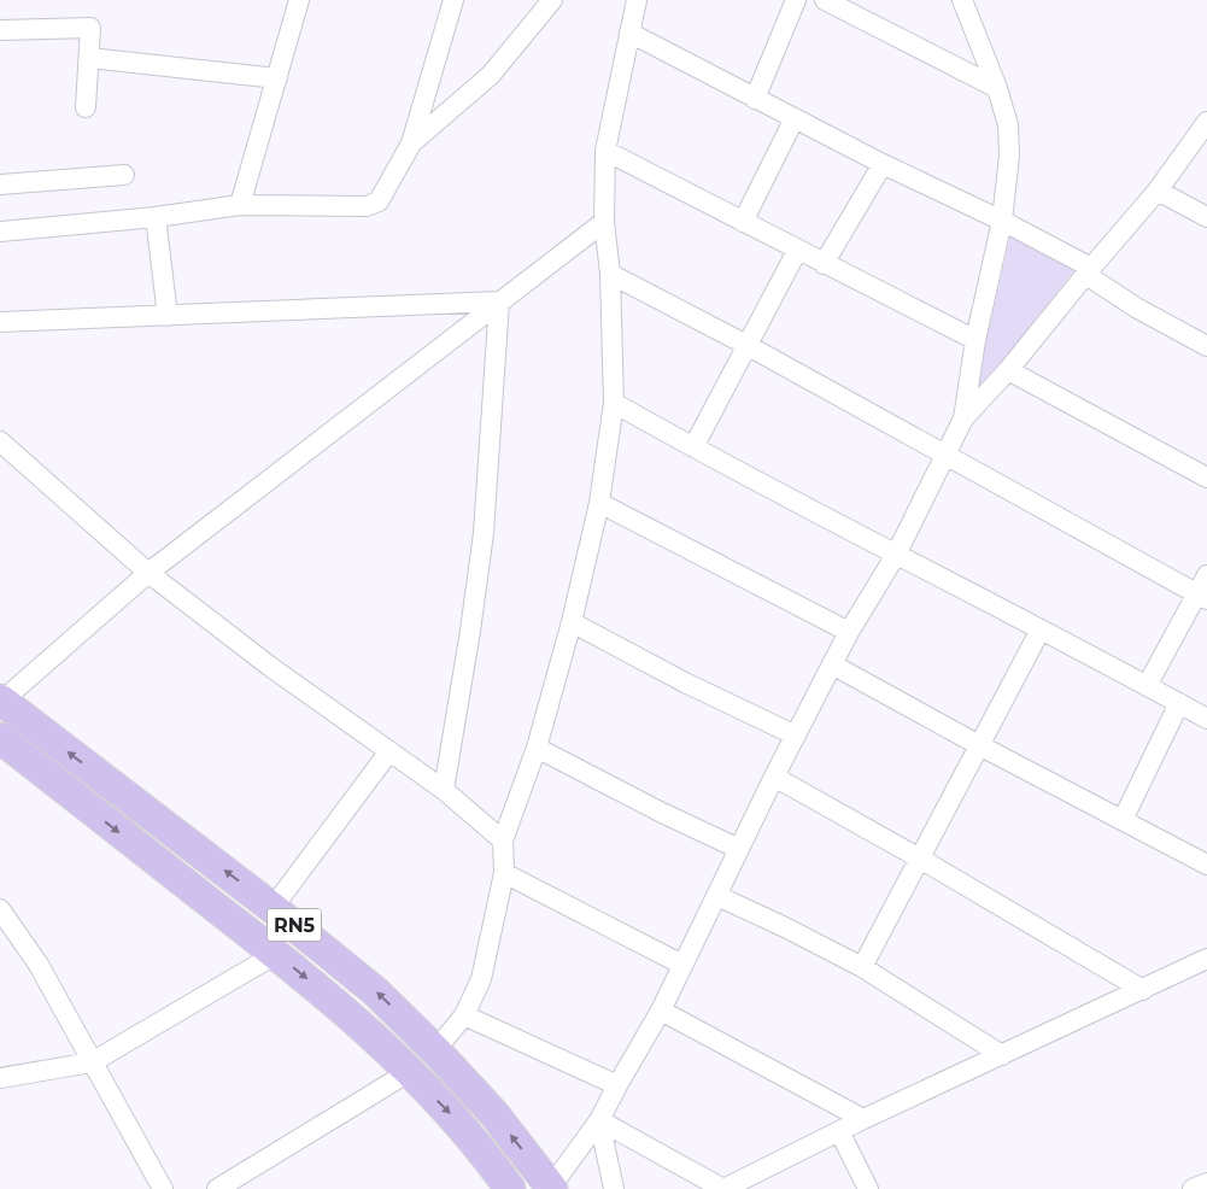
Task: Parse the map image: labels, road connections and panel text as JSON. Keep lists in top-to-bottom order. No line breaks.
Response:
{"streets":{"main road":["RN5"]}}
